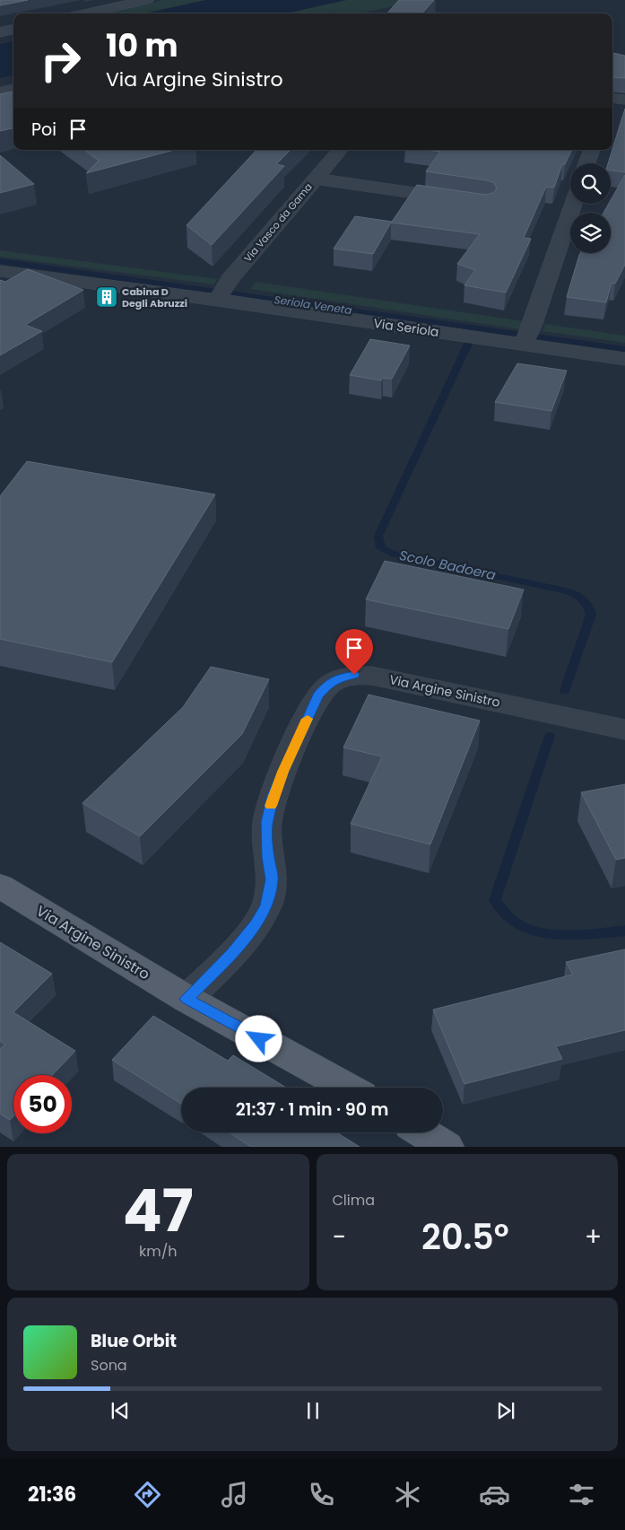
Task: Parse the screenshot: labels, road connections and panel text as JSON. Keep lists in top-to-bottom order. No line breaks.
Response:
{"streets":{"main road":["Via Argine Sinistro"],"street":["Via Vasco da Gama","Via Seriola"]},"crossings":[["Via Vasco da Gama","Via Seriola"]],"water":["Seriola Veneta","Scolo Badoera"],"places":{"building":["Cabina D Degli Abruzzi"]},"page":{"turn":["10 m","Via Argine Sinistro"],"then":"Poi","limit":"50","trip":"21:37 · 1 min · 90 m","tile":[["47","km/h"],"Clima"],"heat":["−","20.5°","+"],"song":["Blue Orbit","Sona"],"tabs":"21:36"}}
